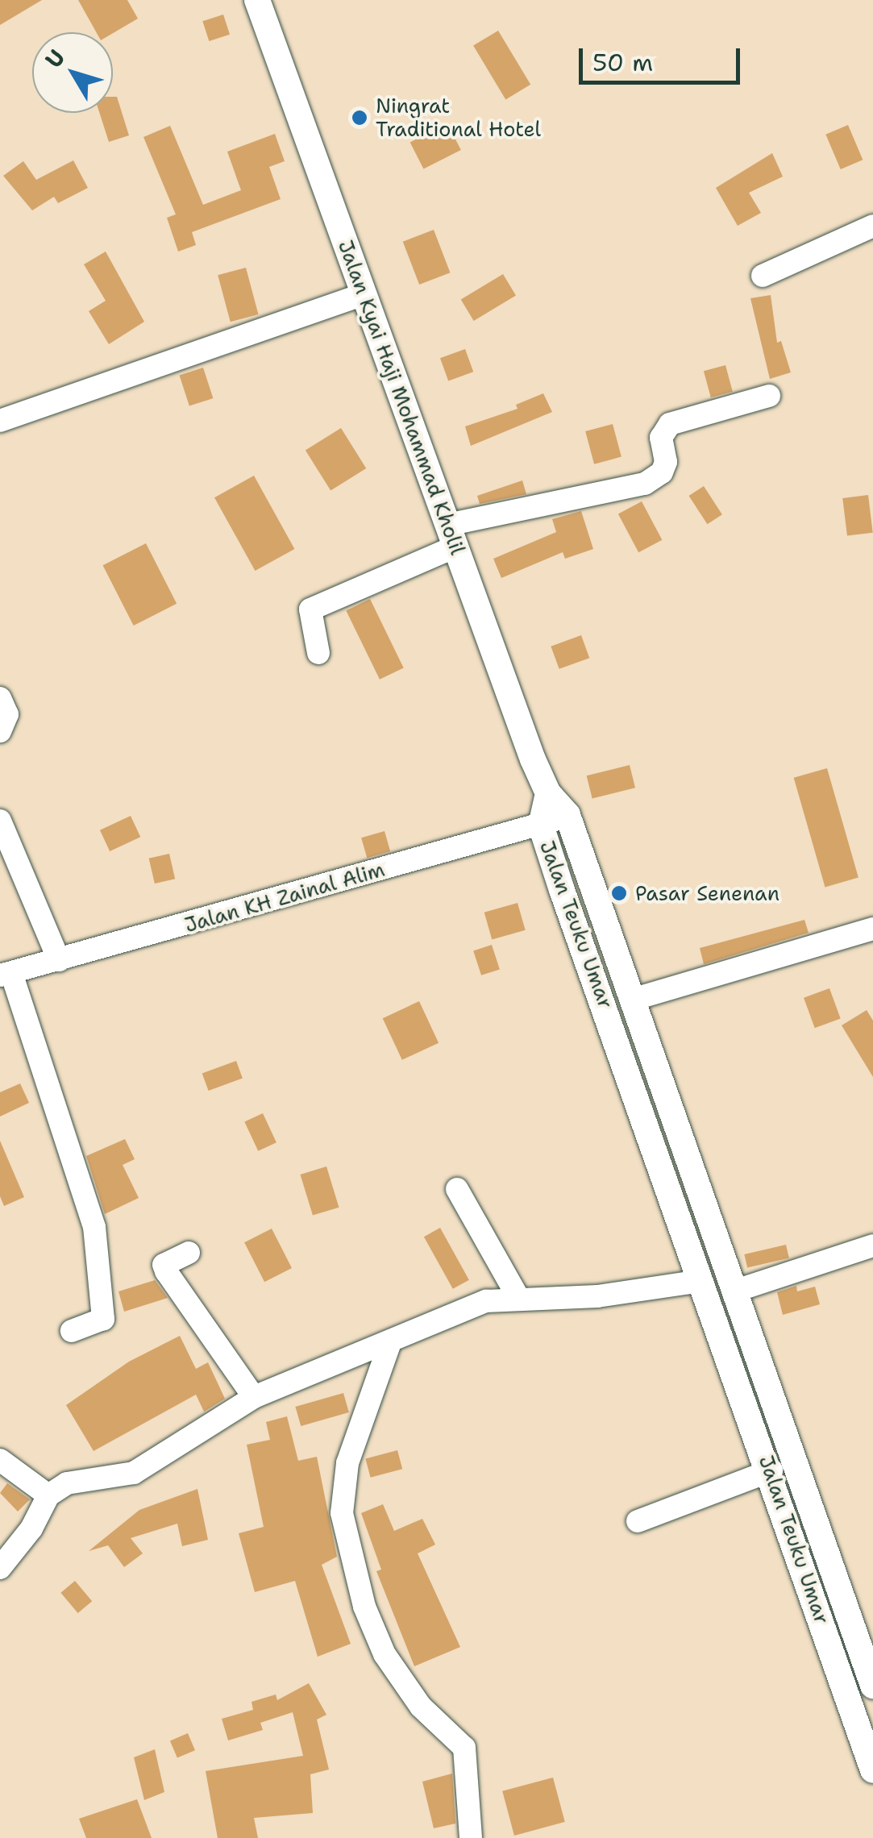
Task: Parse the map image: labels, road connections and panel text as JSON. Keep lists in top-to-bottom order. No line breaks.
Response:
{"streets":{"main road":["Jalan Kyai Haji Mohammad Kholil","Jalan Teuku Umar"],"street":["Jalan KH Zainal Alim"]},"crossings":[["Jalan Kyai Haji Mohammad Kholil","Jalan Teuku Umar"],["Jalan KH Zainal Alim","Jalan Teuku Umar"]],"places":["Ningrat Traditional Hotel","Pasar Senenan"],"scale_bar":"50 m","north":"top left"}
